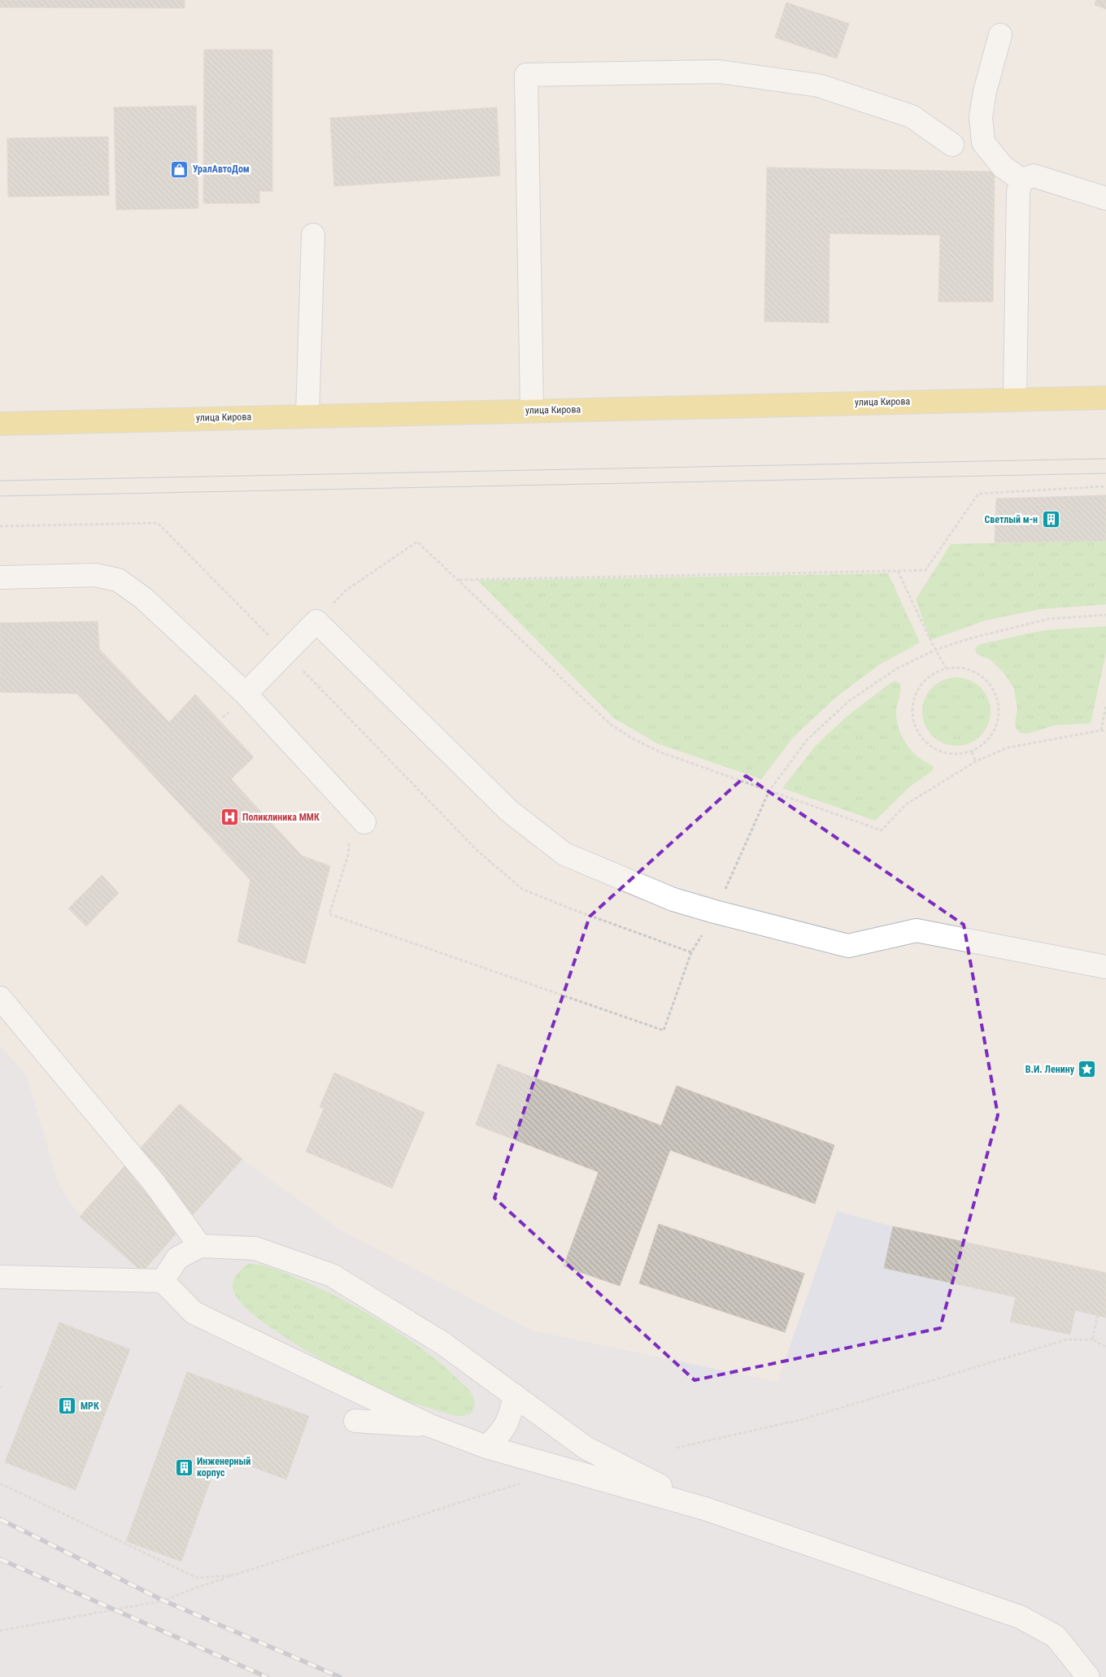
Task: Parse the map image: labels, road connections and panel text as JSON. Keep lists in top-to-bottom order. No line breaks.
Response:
{"streets":{"main road":["улица Кирова"]},"places":{"shop":["УралАвтоДом"],"building":["Светлый м-н","МРК","Инженерный корпус"],"hospital":["Поликлиника ММК"],"place":["В.И. Ленину"]}}
